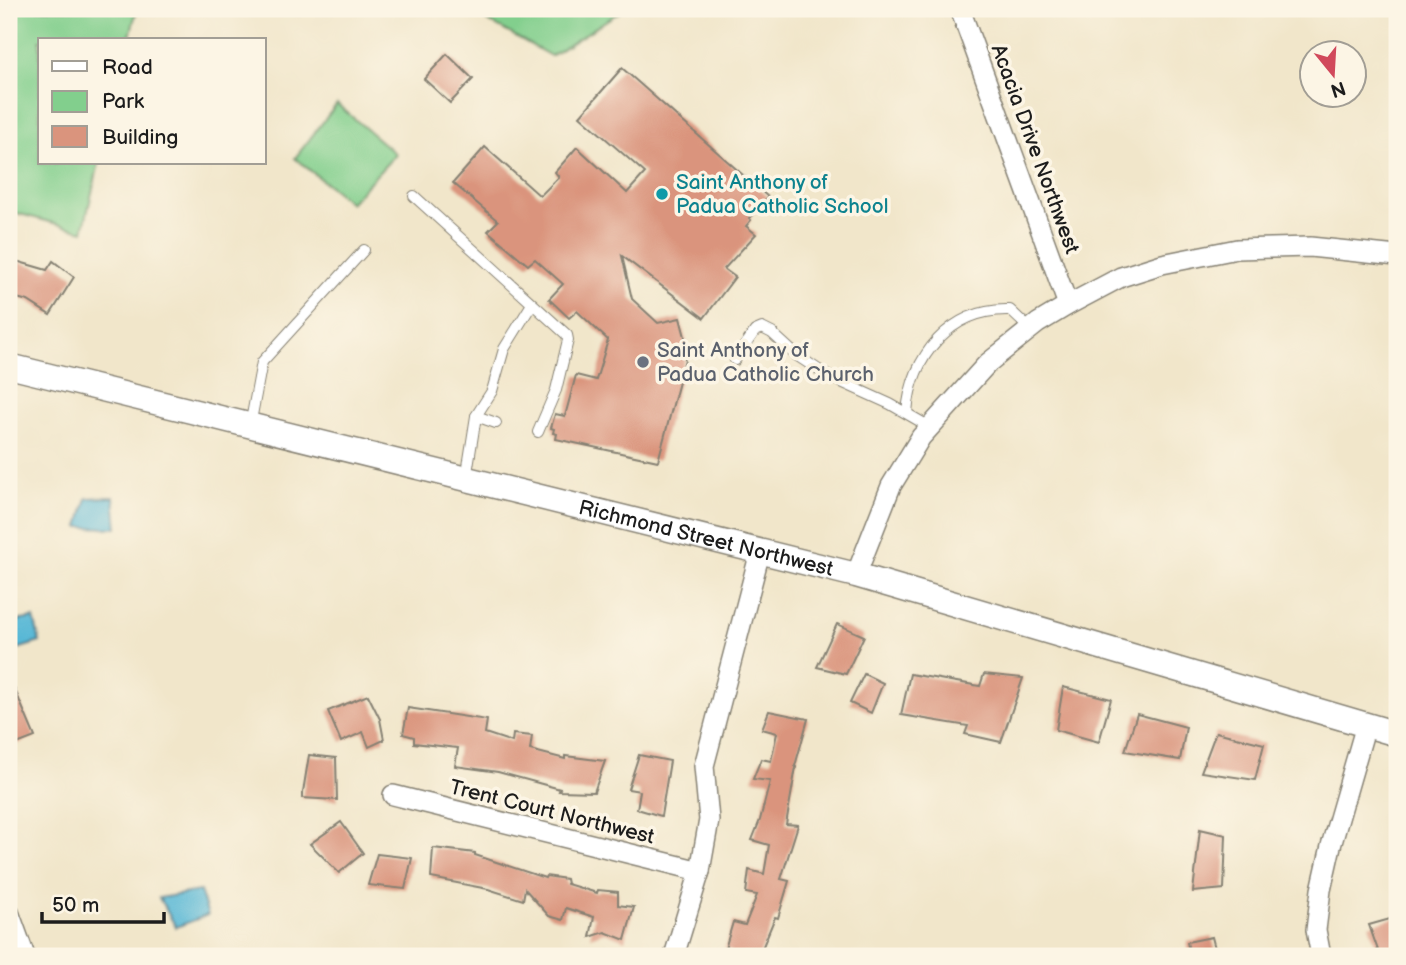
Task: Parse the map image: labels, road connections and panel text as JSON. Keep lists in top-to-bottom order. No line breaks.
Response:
{"streets":{"street":["Acacia Drive Northwest","Richmond Street Northwest","Trent Court Northwest"]},"places":["Saint Anthony of Padua Catholic School","Saint Anthony of Padua Catholic Church"],"legend":["Road","Park","Building"],"scale_bar":"50 m","north":"bottom"}
